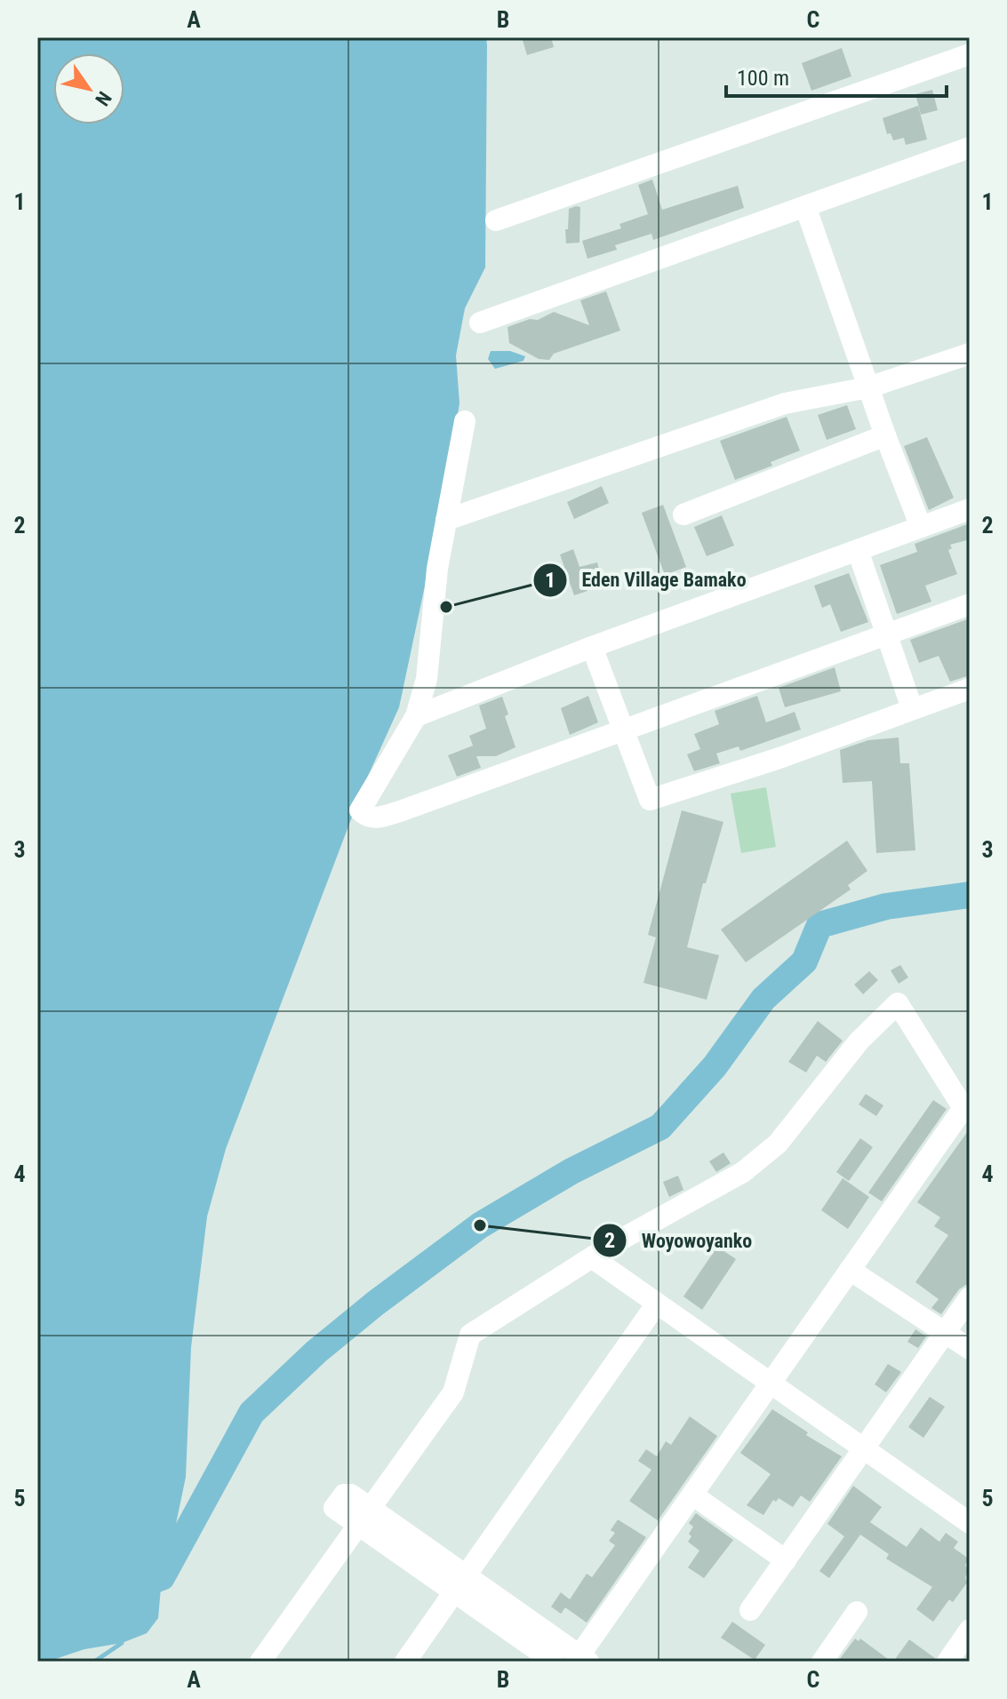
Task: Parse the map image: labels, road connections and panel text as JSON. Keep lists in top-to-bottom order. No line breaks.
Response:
{"places":["Eden Village Bamako","Woyowoyanko"],"scale_bar":"100 m","north":"bottom right","grid":{"columns":["A","B","C"],"rows":["1","2","3","4","5"]}}
